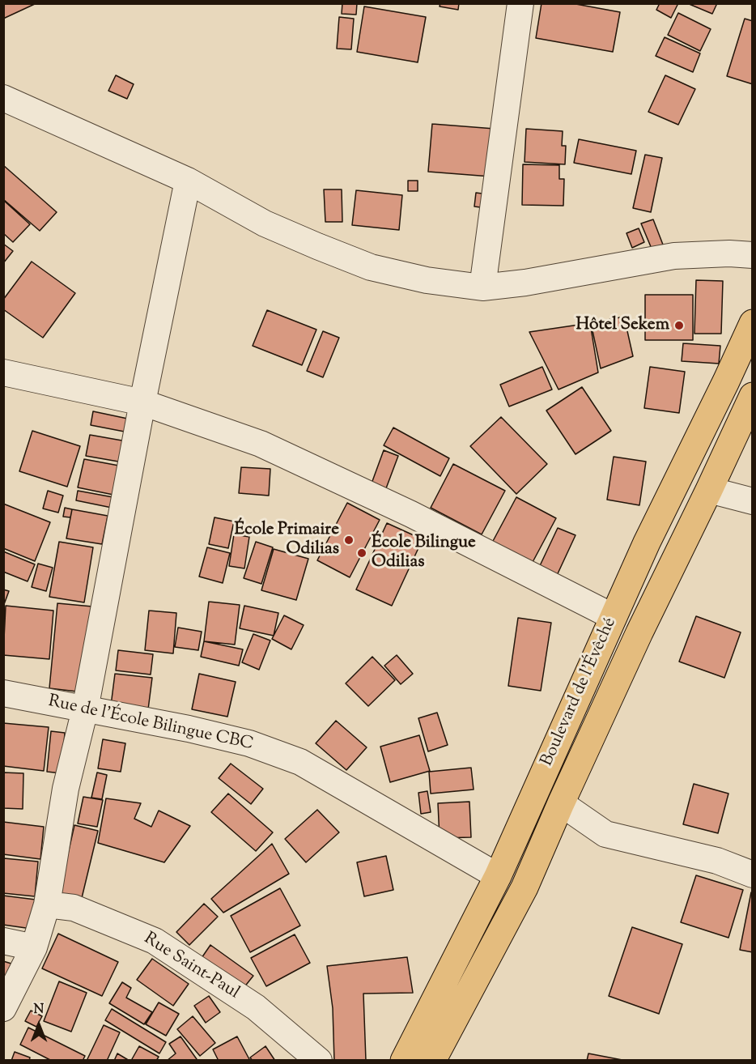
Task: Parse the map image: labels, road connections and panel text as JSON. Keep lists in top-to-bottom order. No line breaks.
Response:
{"streets":{"main road":["Boulevard de l'Évêché"],"street":["Rue de l'École Bilingue CBC","Rue Saint-Paul"]},"crossings":[["Boulevard de l'Évêché","Rue de l'École Bilingue CBC"]],"places":["Hôtel Sekem","École Primaire Odilias","École Bilingue Odilias"],"north":"top"}
